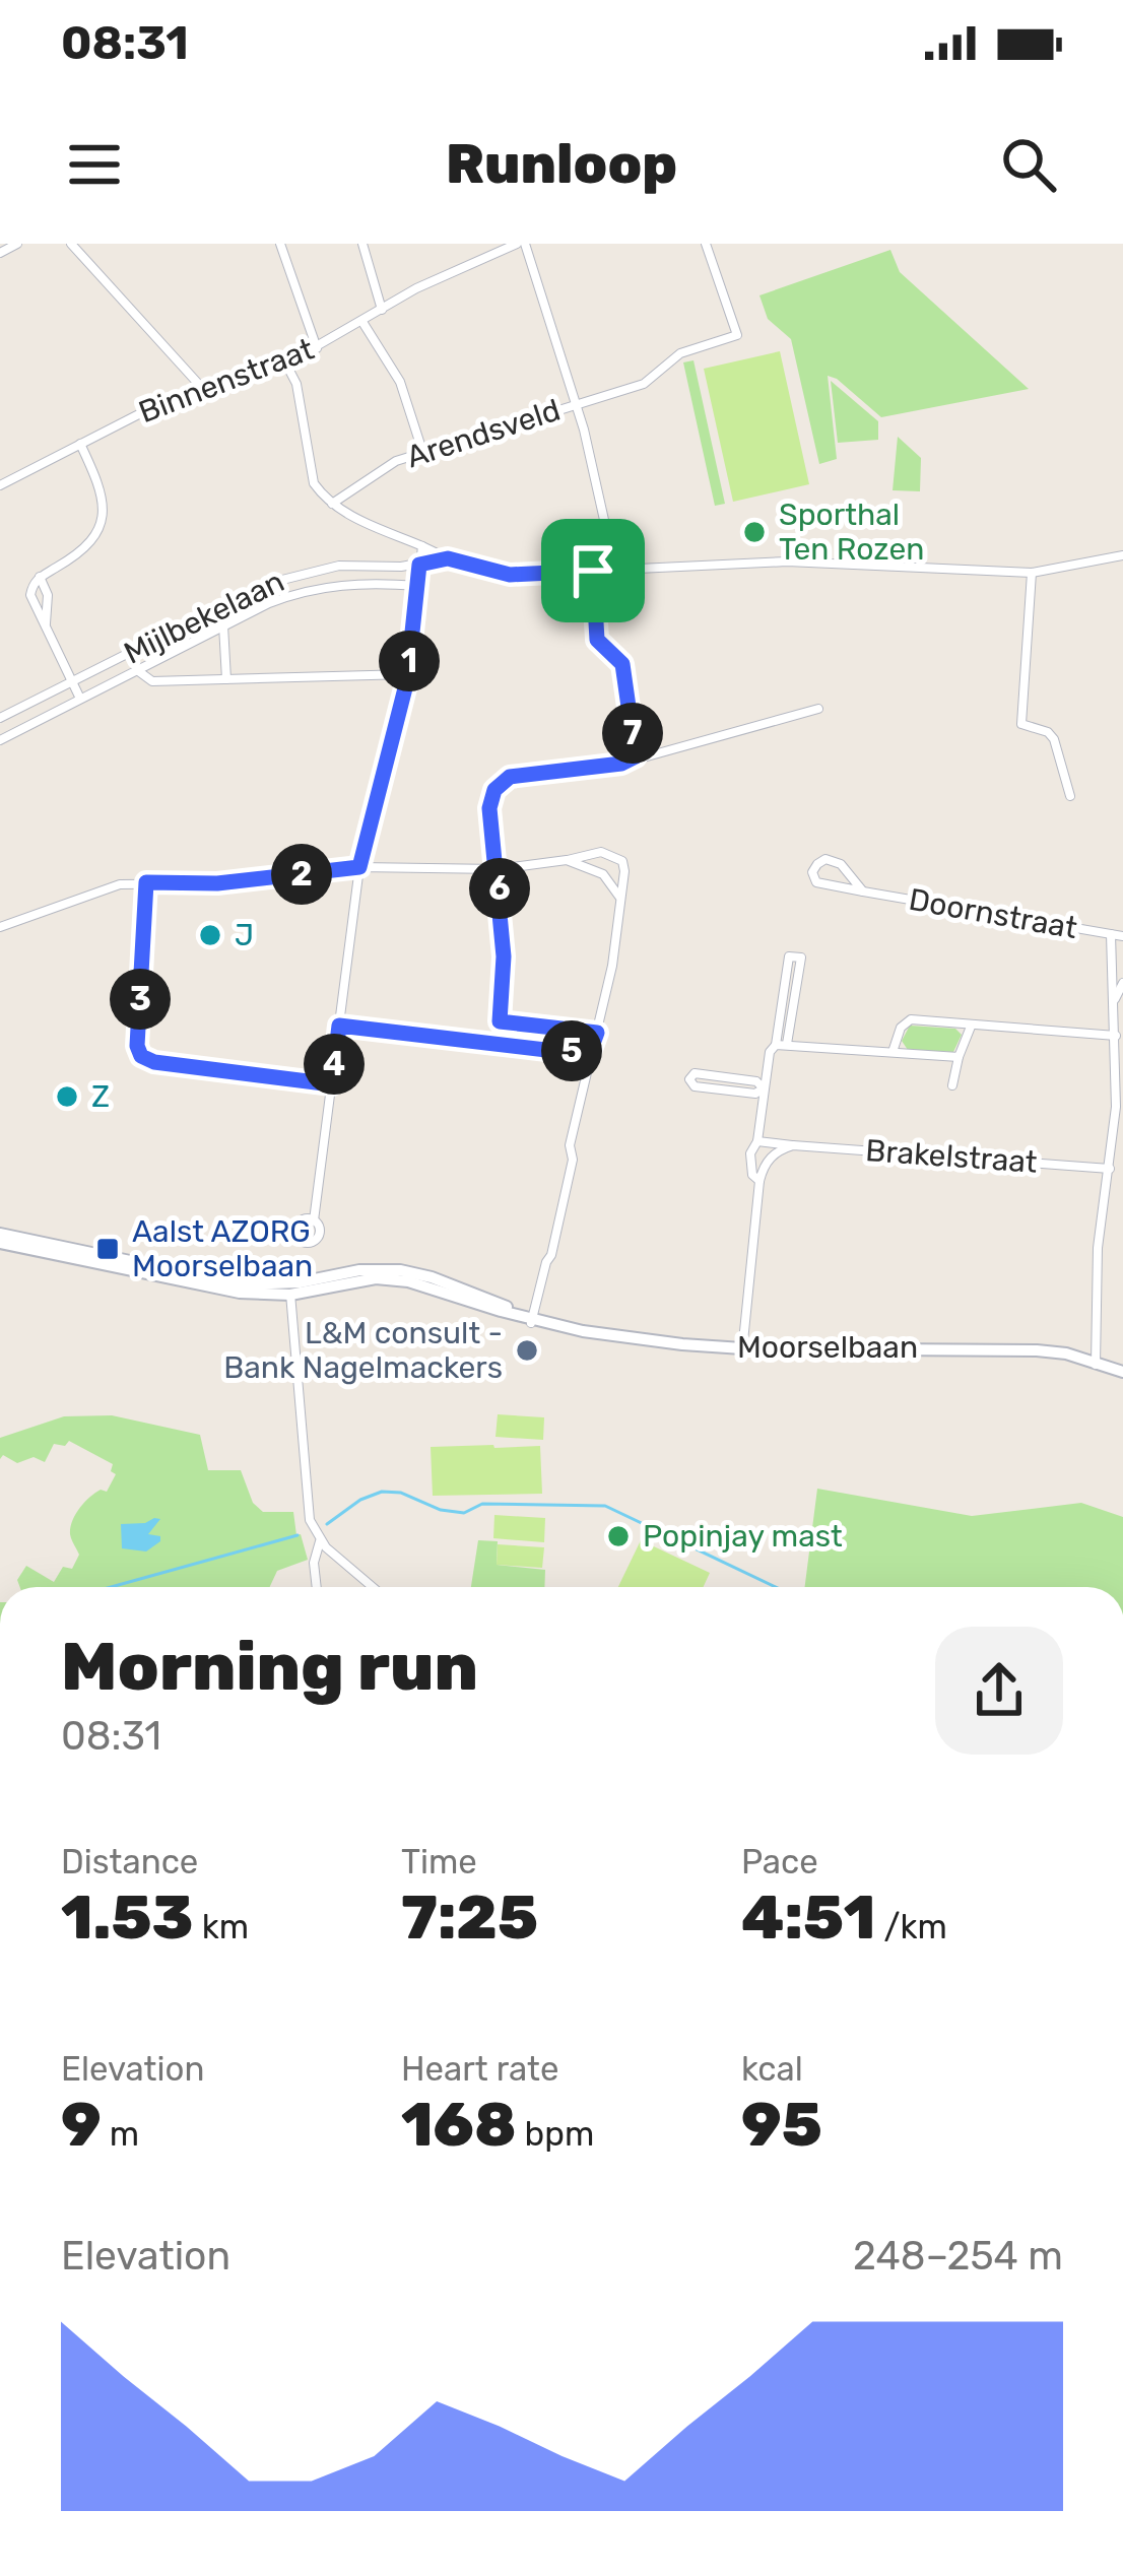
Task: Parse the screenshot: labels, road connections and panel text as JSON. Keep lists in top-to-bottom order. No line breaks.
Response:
{"streets":{"main road":["Moorselbaan"],"street":["Binnenstraat","Arendsveld","Mijlbekelaan","Doornstraat","Brakelstraat"]},"places":{"other":["Sporthal Ten Rozen","J","Z","L&M consult - Bank Nagelmackers","Popinjay mast"],"transit":["Aalst AZORG Moorselbaan"]},"page":{"status":"08:31","header":"Runloop","pins":["1","7","2","6","3","5","4"],"heading":["Morning run","08:31"],"stats":[["Distance","1.53 km"],["Time","7:25"],["Pace","4:51 /km"],["Elevation","9 m"],["Heart rate","168 bpm"],["kcal","95"]],"chart":["Elevation","248–254 m"]}}
